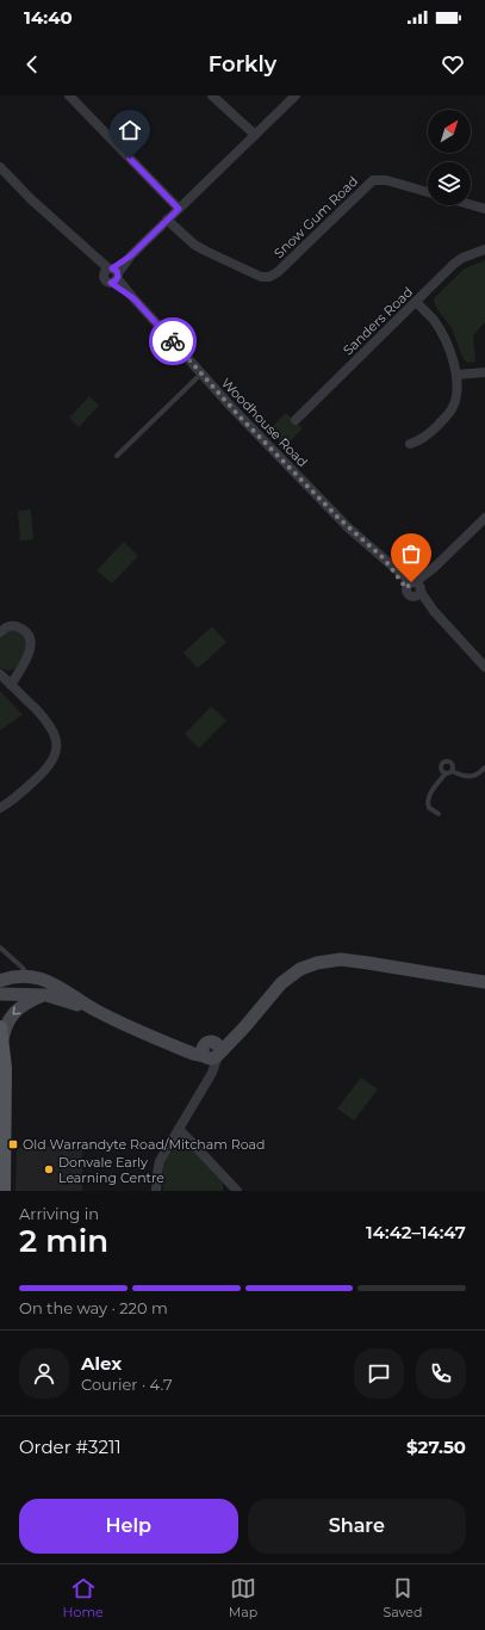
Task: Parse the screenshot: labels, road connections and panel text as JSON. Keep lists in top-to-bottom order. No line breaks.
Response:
{"streets":{"street":["Snow Gum Road","Sanders Road","Woodhouse Road"]},"places":{"transit":["Old Warrandyte Road/Mitcham Road"],"other":["Donvale Early Learning Centre"]},"north":"top right","page":{"status":"14:40","header":"Forkly","heading":["2 min","Arriving in","14:42–14:47"],"panel":["Alex","Courier · 4.7","Order #3211","$27.50"],"bar":"On the way · 220 m","buttons":["Help","Share"],"tabs":["Home","Map","Saved"]}}
